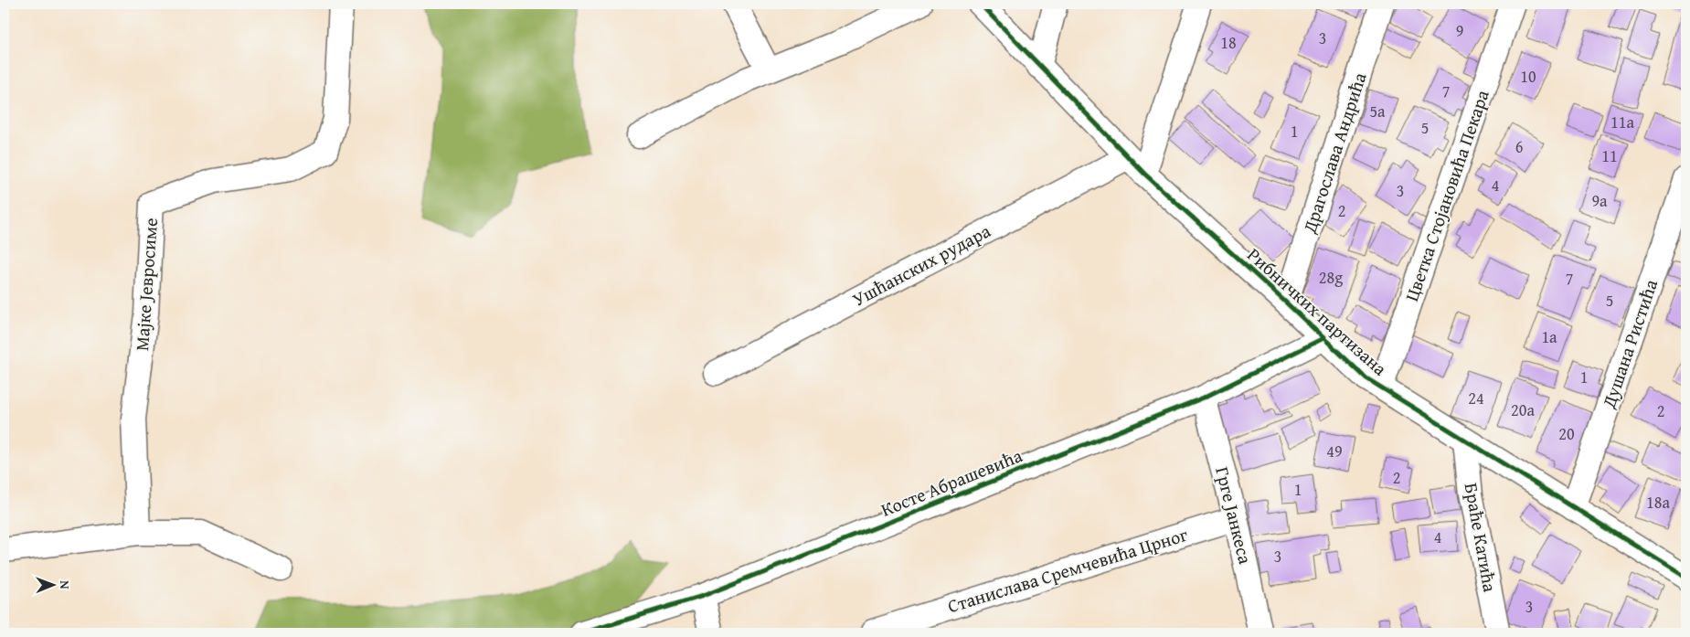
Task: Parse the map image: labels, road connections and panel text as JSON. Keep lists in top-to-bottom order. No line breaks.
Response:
{"streets":{"street":["Драгослава Андрића","Цветка Стојановића Пекара","Ушћанских рудара","Мајке Јевросиме","Рибничких партизана","Душана Ристића","Косте Абрашевића","Грге Јанкеса","Браће Катића","Станислава Сремчевића Црног"]},"crossings":[["Драгослава Андрића","Рибничких партизана"],["Цветка Стојановића Пекара","Рибничких партизана"],["Ушћанских рудара","Рибничких партизана"],["Рибничких партизана","Душана Ристића"],["Рибничких партизана","Косте Абрашевића"],["Рибничких партизана","Браће Катића"],["Косте Абрашевића","Грге Јанкеса"],["Грге Јанкеса","Станислава Сремчевића Црног"]],"house_numbers":["9","3","18","10","7","5a","11a","5","1","6","11","4","3","9a","2","28g","7","5","1a","1","24","20a","2","20","49","2","1","18a","4","3","3"],"north":"right"}
